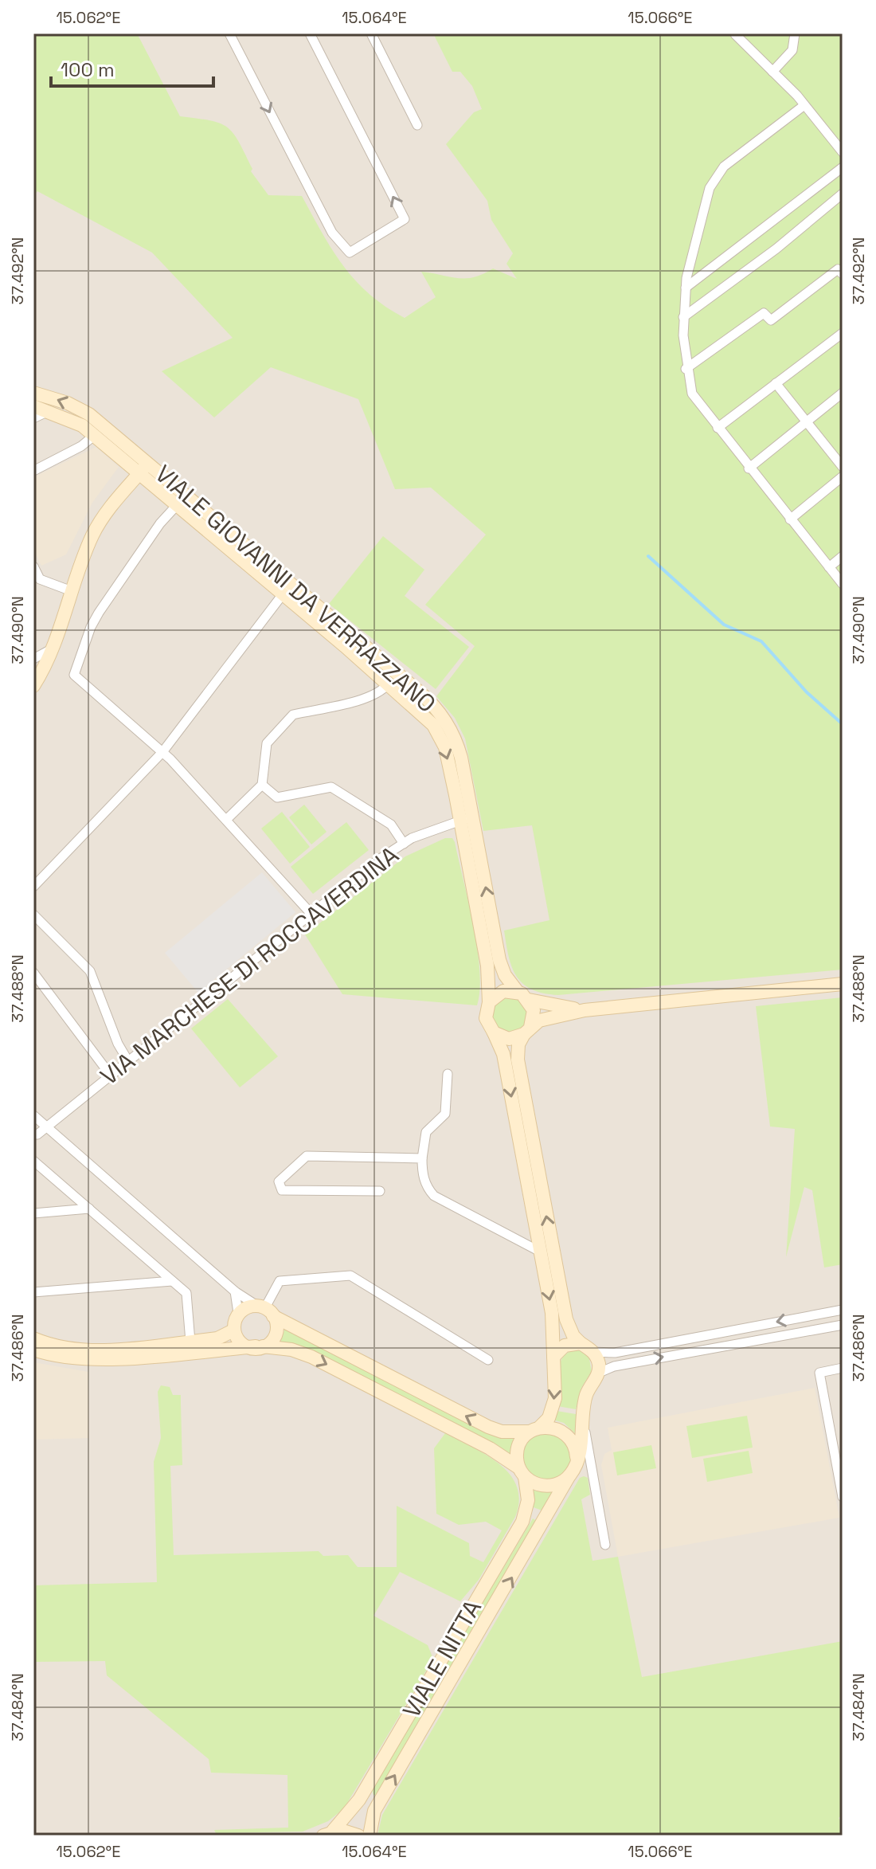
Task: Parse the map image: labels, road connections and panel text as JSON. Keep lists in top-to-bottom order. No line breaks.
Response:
{"streets":{"main road":["VIALE GIOVANNI DA VERRAZZANO","VIALE NITTA"],"street":["VIA MARCHESE DI ROCCAVERDINA"]},"crossings":[["VIALE GIOVANNI DA VERRAZZANO","VIA MARCHESE DI ROCCAVERDINA"]],"scale_bar":"100 m","coordinates":["15.062°E","15.064°E","15.066°E","37.492°N","37.490°N","37.488°N","37.486°N","37.484°N"]}
